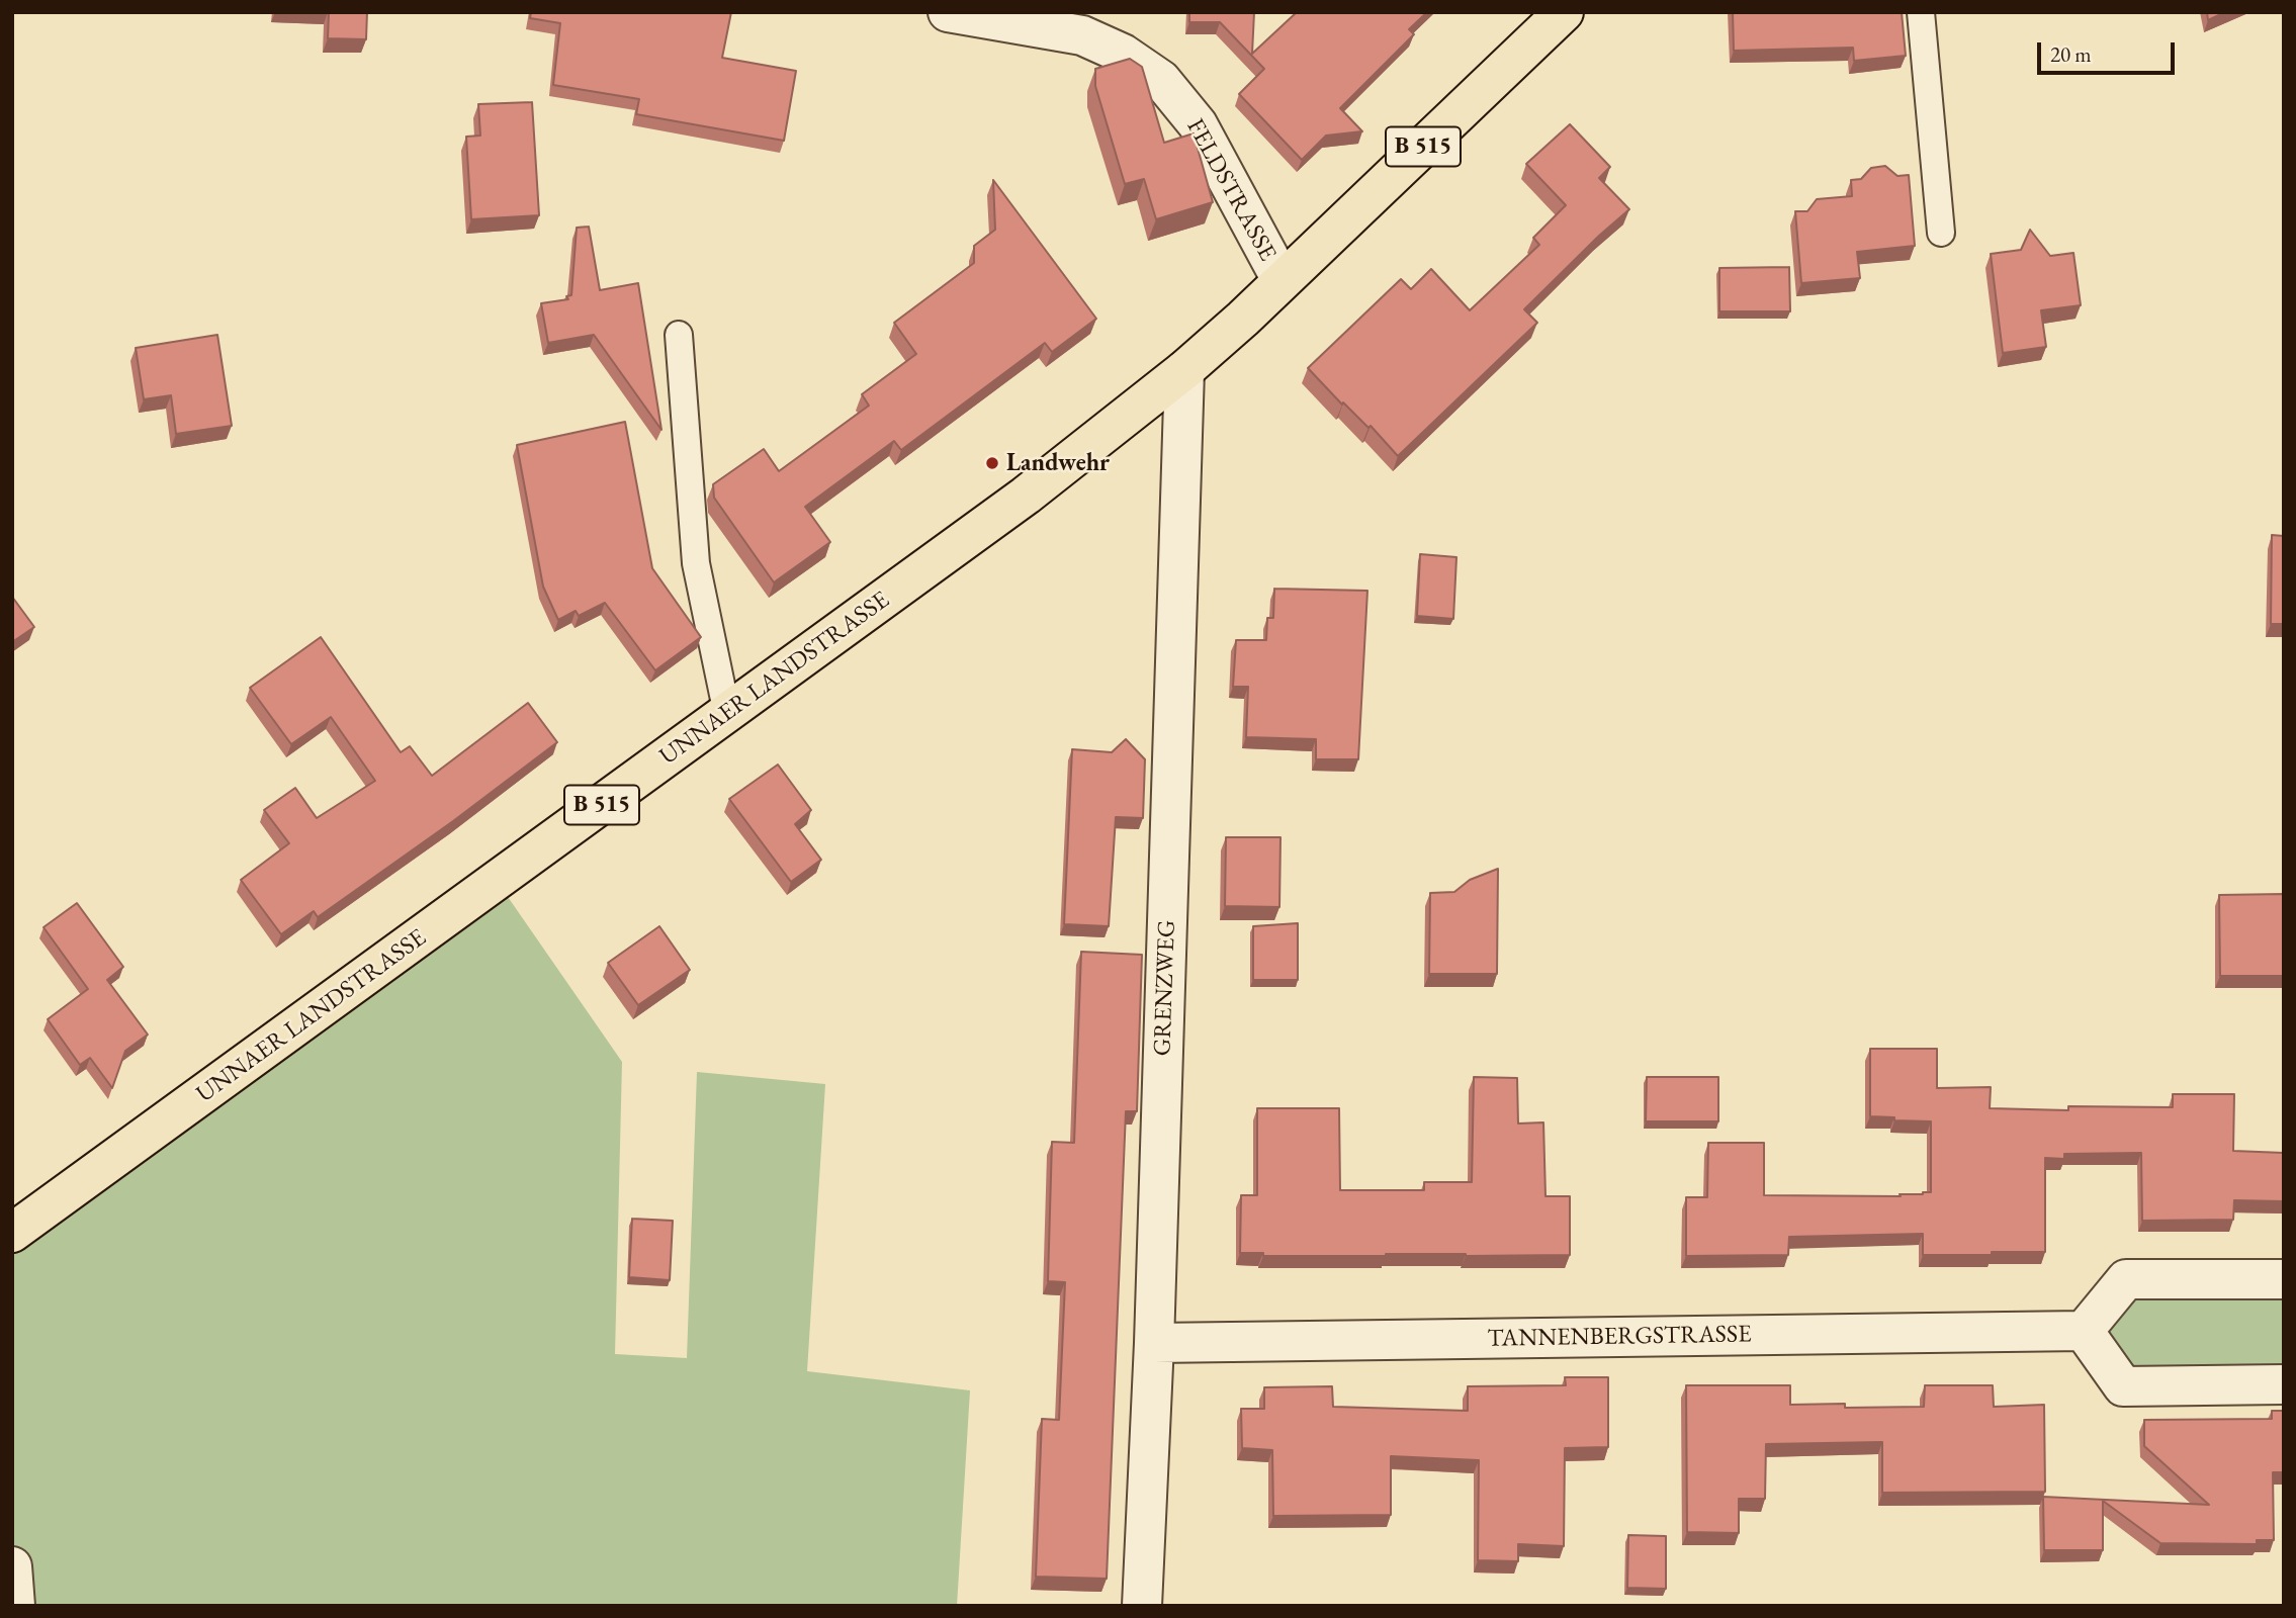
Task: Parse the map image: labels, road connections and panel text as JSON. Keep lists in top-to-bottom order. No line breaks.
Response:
{"streets":{"main road":["B 515","UNNAER LANDSTRASSE"],"street":["FELDSTRASSE","GRENZWEG","TANNENBERGSTRASSE"]},"crossings":[["B 515","FELDSTRASSE"],["B 515","UNNAER LANDSTRASSE"],["FELDSTRASSE","UNNAER LANDSTRASSE"],["UNNAER LANDSTRASSE","GRENZWEG"],["GRENZWEG","TANNENBERGSTRASSE"]],"places":["Landwehr"],"scale_bar":"20 m"}
